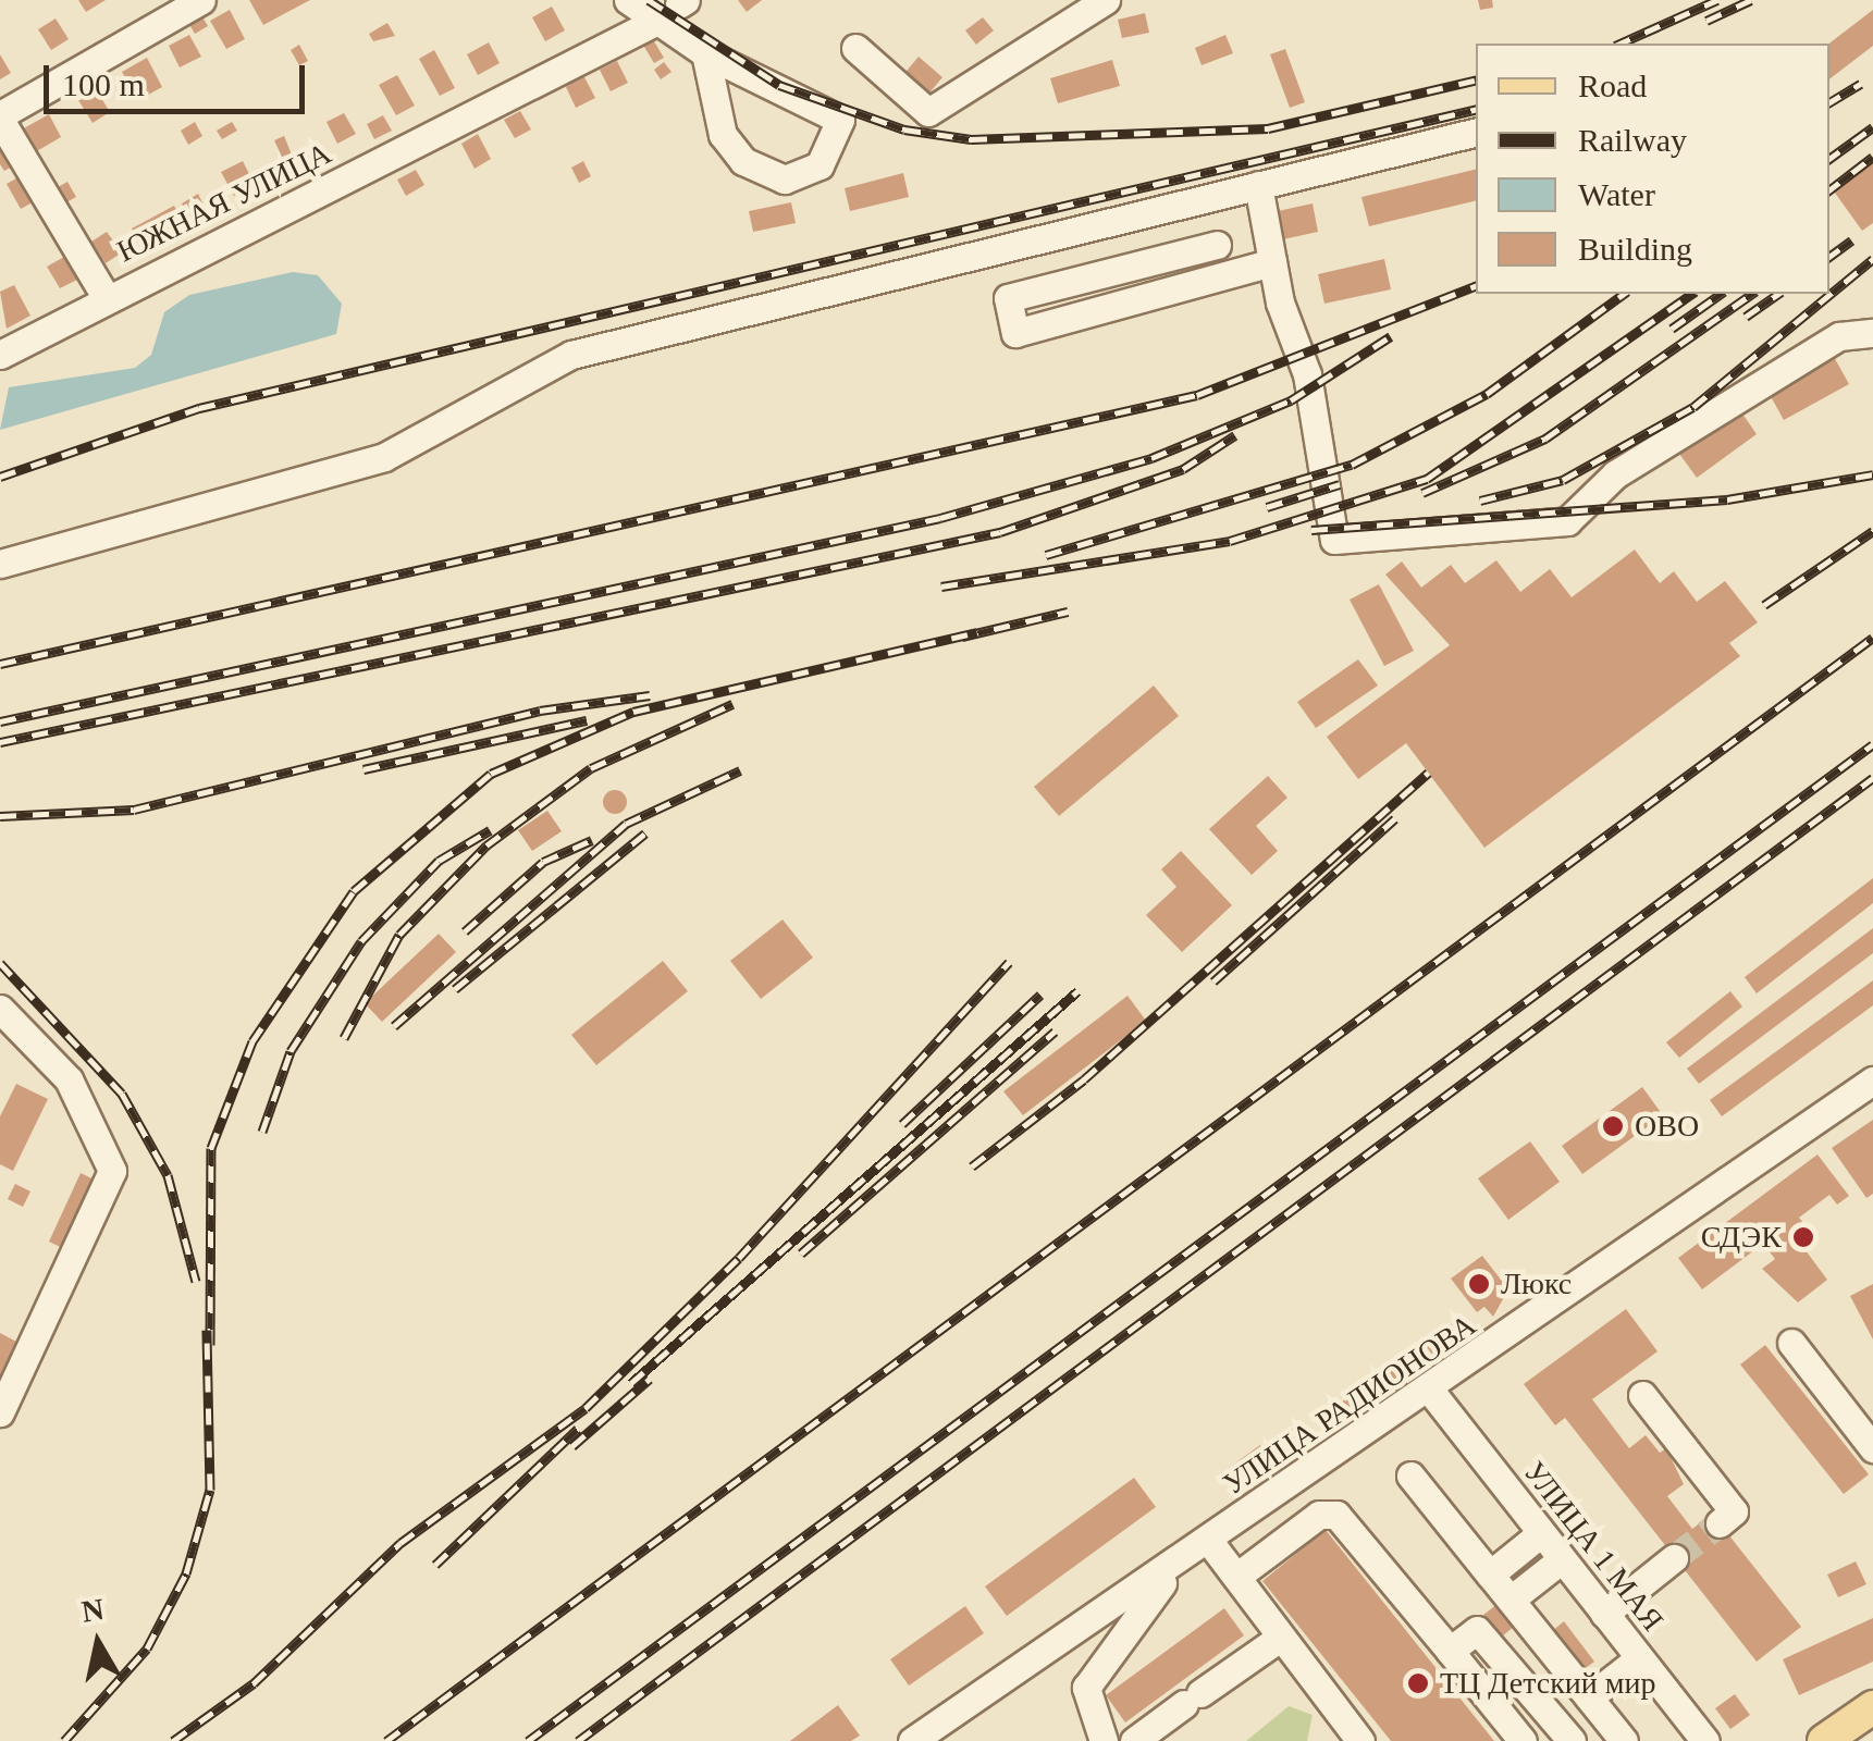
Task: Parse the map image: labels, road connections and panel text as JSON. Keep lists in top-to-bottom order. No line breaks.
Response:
{"streets":{"street":["ЮЖНАЯ УЛИЦА","УЛИЦА РАДИОНОВА","УЛИЦА 1 МАЯ"]},"crossings":[["УЛИЦА РАДИОНОВА","УЛИЦА 1 МАЯ"]],"places":["OBO","СДЭК","Люкс","ТЦ Детский мир"],"legend":["Road","Railway","Water","Building"],"scale_bar":"100 m","north":"top"}
